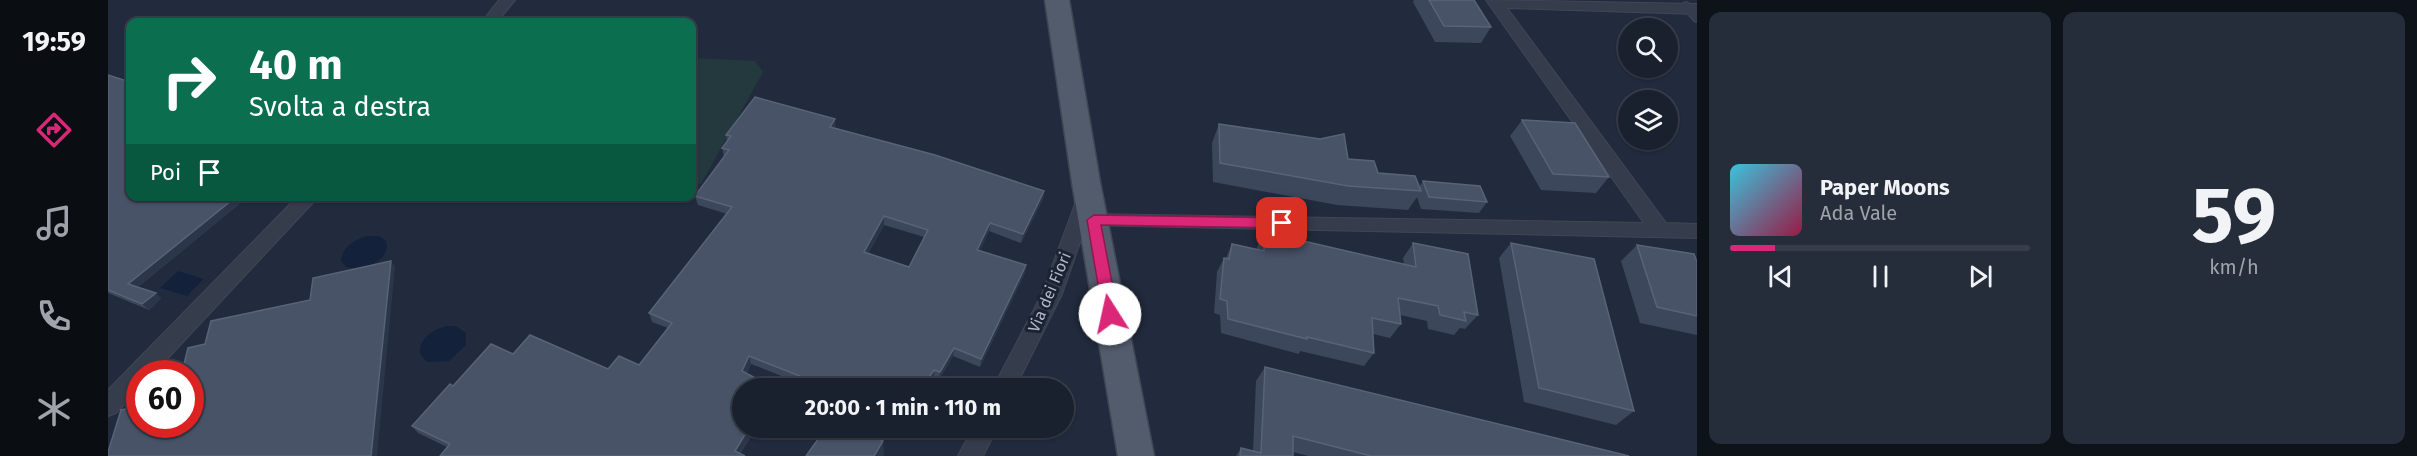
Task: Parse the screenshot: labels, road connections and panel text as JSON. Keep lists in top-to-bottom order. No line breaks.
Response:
{"streets":{"street":["Via dei Fiori"]},"page":{"tabs":"19:59","tile":["59","km/h"],"turn":["40 m","Svolta a destra"],"then":"Poi","song":["Paper Moons","Ada Vale"],"limit":"60","trip":"20:00 · 1 min · 110 m"}}
